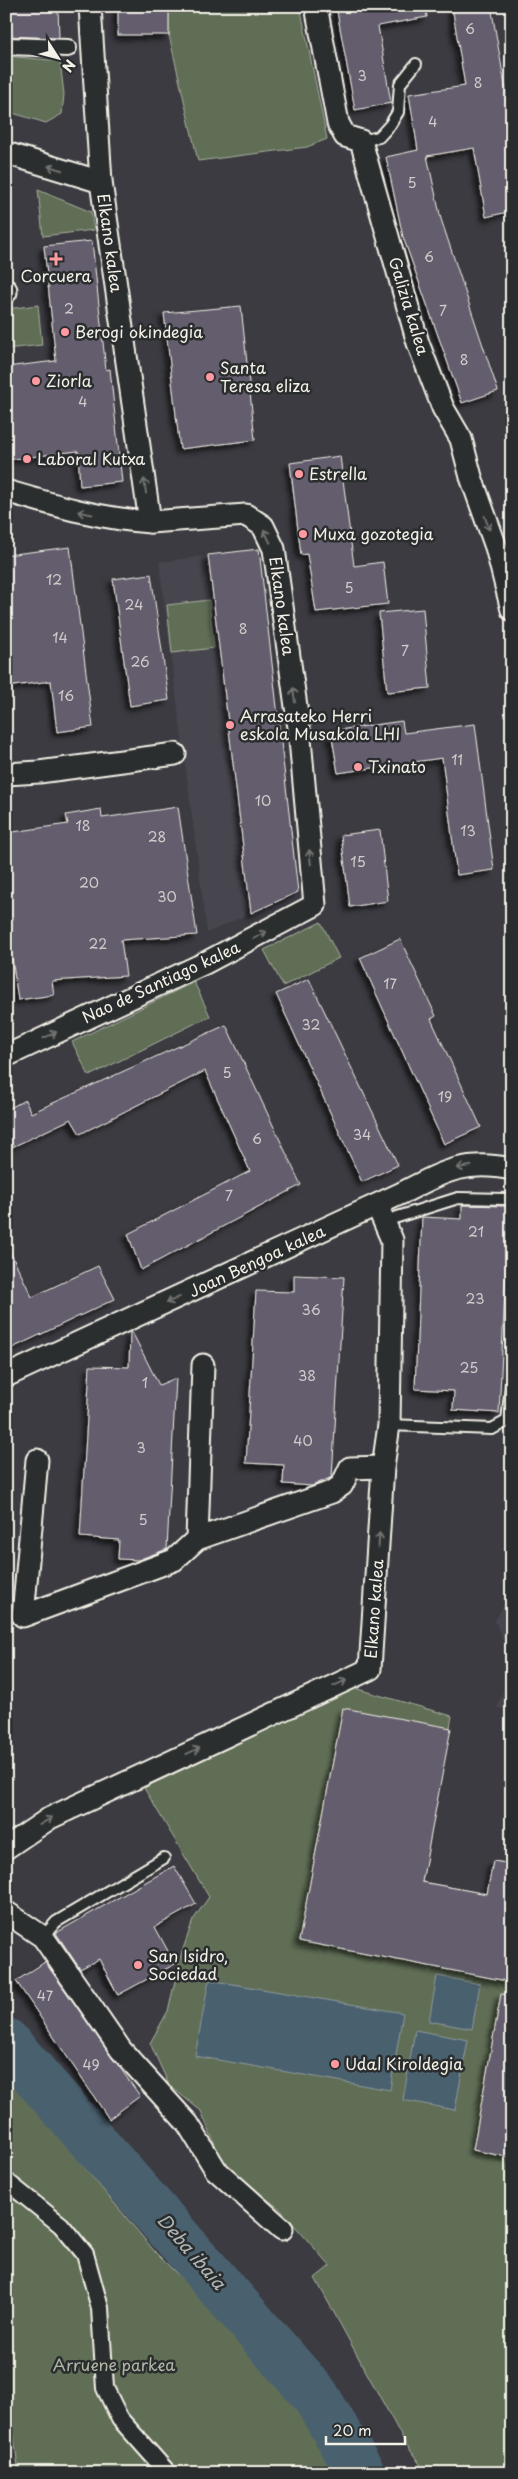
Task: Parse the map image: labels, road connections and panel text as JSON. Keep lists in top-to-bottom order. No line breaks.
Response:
{"streets":{"street":["Elkano kalea","Galizia kalea","Nao de Santiago kalea","Joan Bengoa kalea"]},"crossings":[["Elkano kalea","Nao de Santiago kalea"],["Elkano kalea","Joan Bengoa kalea"]],"one_way":["Galizia kalea","Nao de Santiago kalea","Joan Bengoa kalea"],"water":["Deba ibaia"],"parks":["Arruene parkea"],"places":{"health":["Corcuera"],"other":["Berogi okindegia","Santa Teresa eliza","Ziorla","Laboral Kutxa","Estrella","Muxa gozotegia","Arrasateko Herri eskola Musakola LHI","Txinato","San Isidro, Sociedad","Udal Kiroldegia"]},"house_numbers":["6","3","8","4","5","6","2","7","8","4","12","5","24","8","14","7","26","16","11","10","18","13","28","15","20","30","22","17","32","5","19","34","6","7","21","23","36","25","38","1","40","3","5","47","49"],"scale_bar":"20 m","north":"bottom right"}
